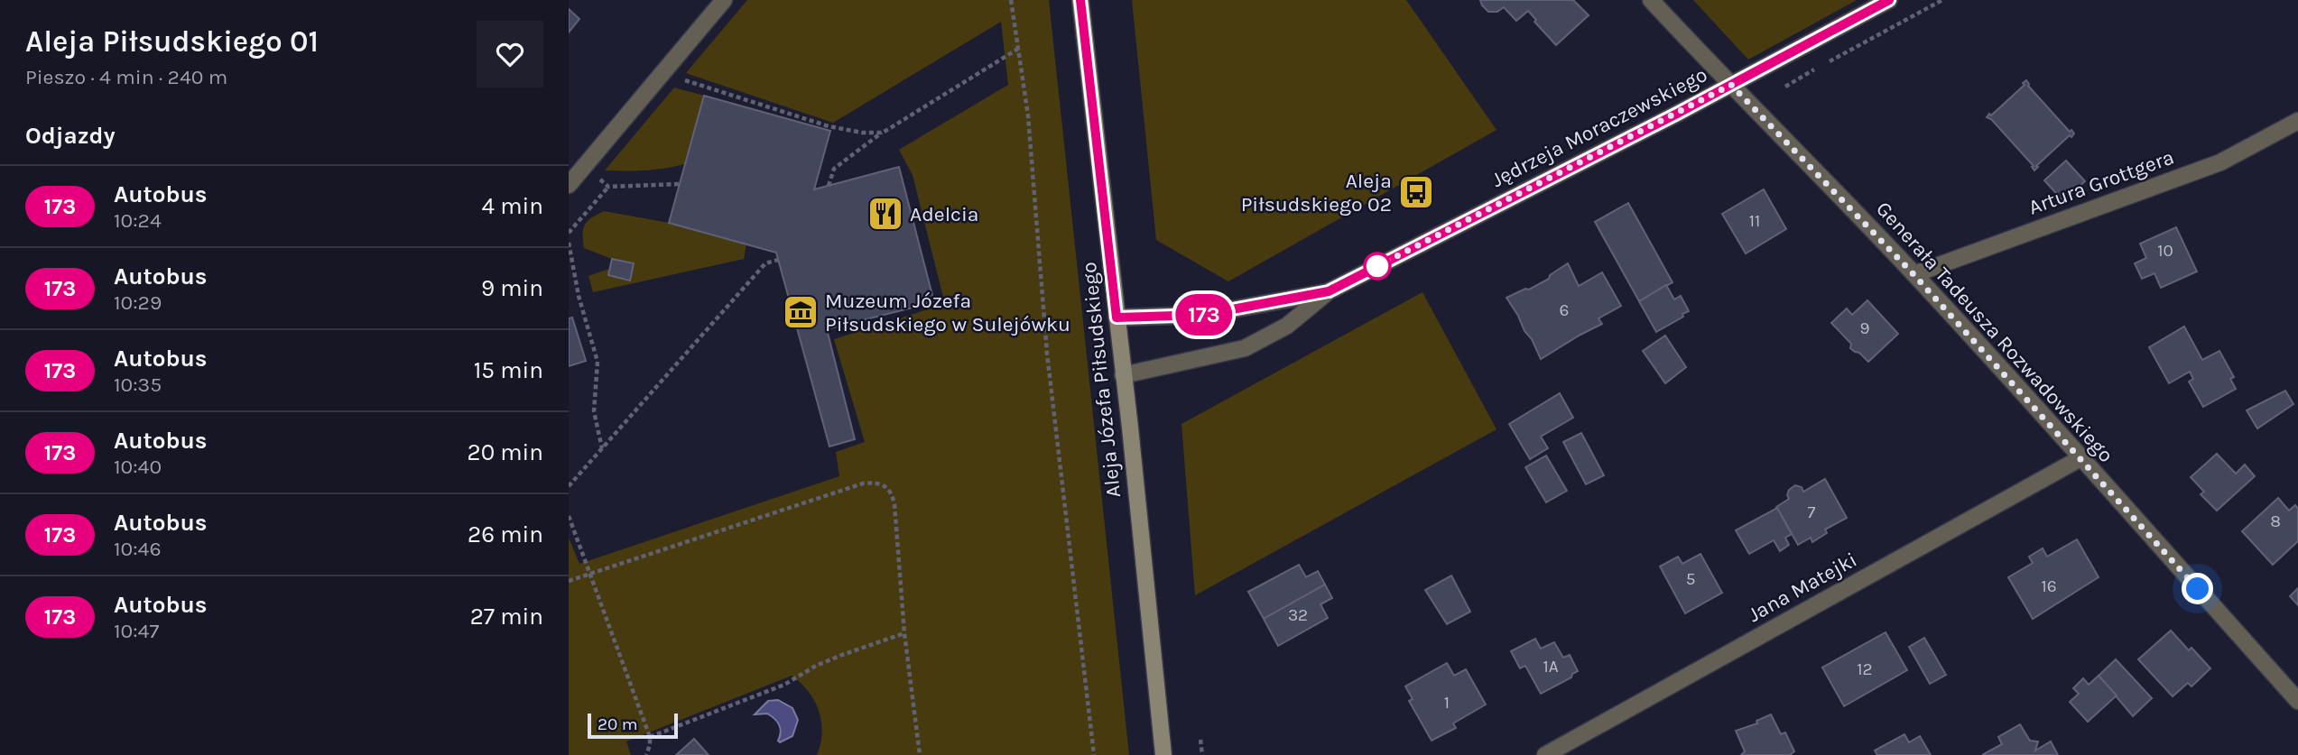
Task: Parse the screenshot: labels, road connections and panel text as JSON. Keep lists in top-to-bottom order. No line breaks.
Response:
{"streets":{"main road":["Aleja Józefa Piłsudskiego"],"street":["Jędrzeja Moraczewskiego","Artura Grottgera","Generała Tadeusza Rozwadowskiego","Jana Matejki"]},"crossings":[["Jędrzeja Moraczewskiego","Generała Tadeusza Rozwadowskiego"],["Jędrzeja Moraczewskiego","Aleja Józefa Piłsudskiego"],["Artura Grottgera","Generała Tadeusza Rozwadowskiego"],["Generała Tadeusza Rozwadowskiego","Jana Matejki"]],"places":{"bus stop":["Aleja Piłsudskiego 02"],"restaurant":["Adelcia"],"museum":["Muzeum Józefa Piłsudskiego w Sulejówku"]},"lines":["bus line 173"],"house_numbers":["11","10","6","9","7","8","5","16","32","1A","12","1"],"scale_bar":"20 m","page":{"heading":[["Aleja Piłsudskiego 01","Pieszo · 4 min · 240 m"],"Odjazdy"],"on_map":"173","list":[{"mark":"173","name":"Autobus","note":"10:24","value":"4 min"},{"mark":"173","name":"Autobus","note":"10:29","value":"9 min"},{"mark":"173","name":"Autobus","note":"10:35","value":"15 min"},{"mark":"173","name":"Autobus","note":"10:40","value":"20 min"},{"mark":"173","name":"Autobus","note":"10:46","value":"26 min"},{"mark":"173","name":"Autobus","note":"10:47","value":"27 min"}],"scale":"20 m"}}
